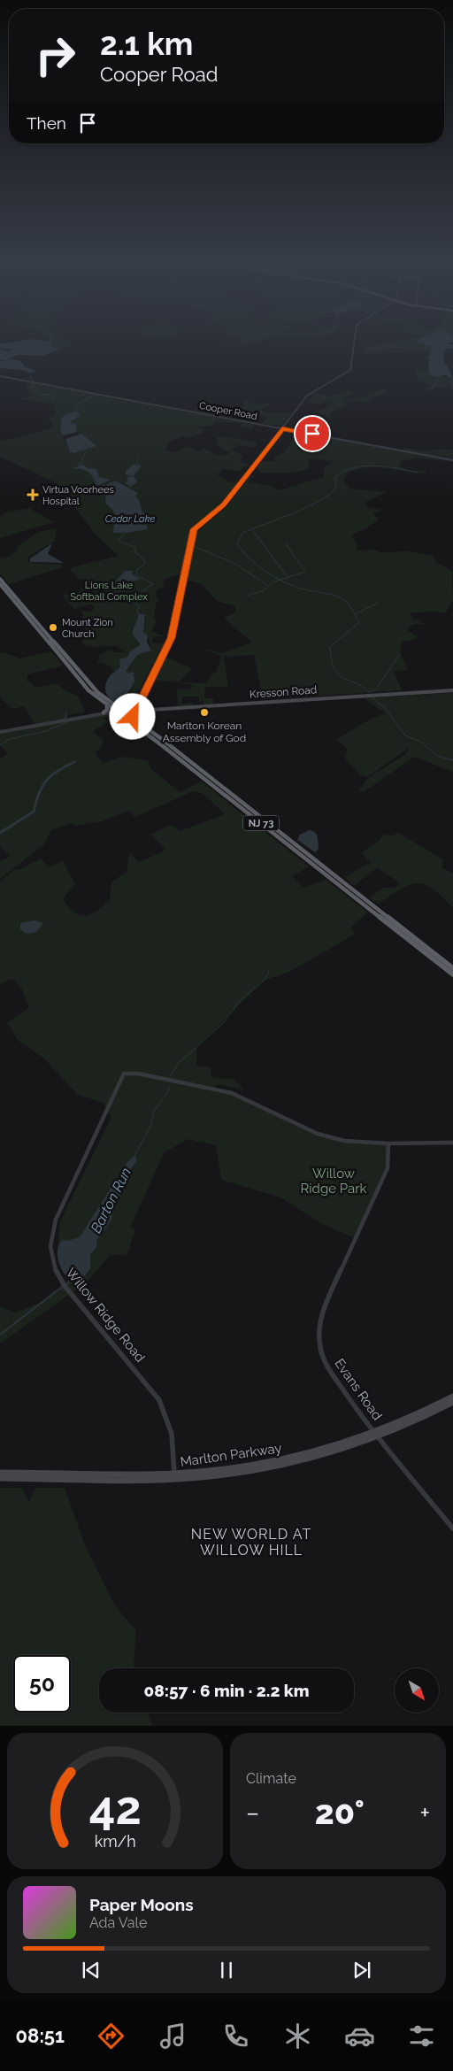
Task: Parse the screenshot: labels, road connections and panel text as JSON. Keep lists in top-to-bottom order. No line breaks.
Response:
{"streets":{"highway":["NJ 73"],"main road":["Kresson Road","Marlton Parkway"],"street":["Cooper Road","Willow Ridge Road","Evans Road"]},"crossings":[["Kresson Road","NJ 73"],["Willow Ridge Road","Evans Road"],["Willow Ridge Road","Marlton Parkway"],["Evans Road","Marlton Parkway"]],"districts":["NEW WORLD AT WILLOW HILL"],"water":["Cedar Lake","Barton Run"],"parks":["Lions Lake Softball Complex","Willow Ridge Park"],"places":{"health":["Virtua Voorhees Hospital"],"other":["Mount Zion Church","Marlton Korean Assembly of God"]},"north":"bottom right","page":{"turn":["2.1 km","Cooper Road"],"then":"Then","limit":"50","trip":"08:57 · 6 min · 2.2 km","tile":"Climate","heat":["−","20°","+"],"song":["Paper Moons","Ada Vale"],"tabs":"08:51","gauge":["42","km/h"]}}
